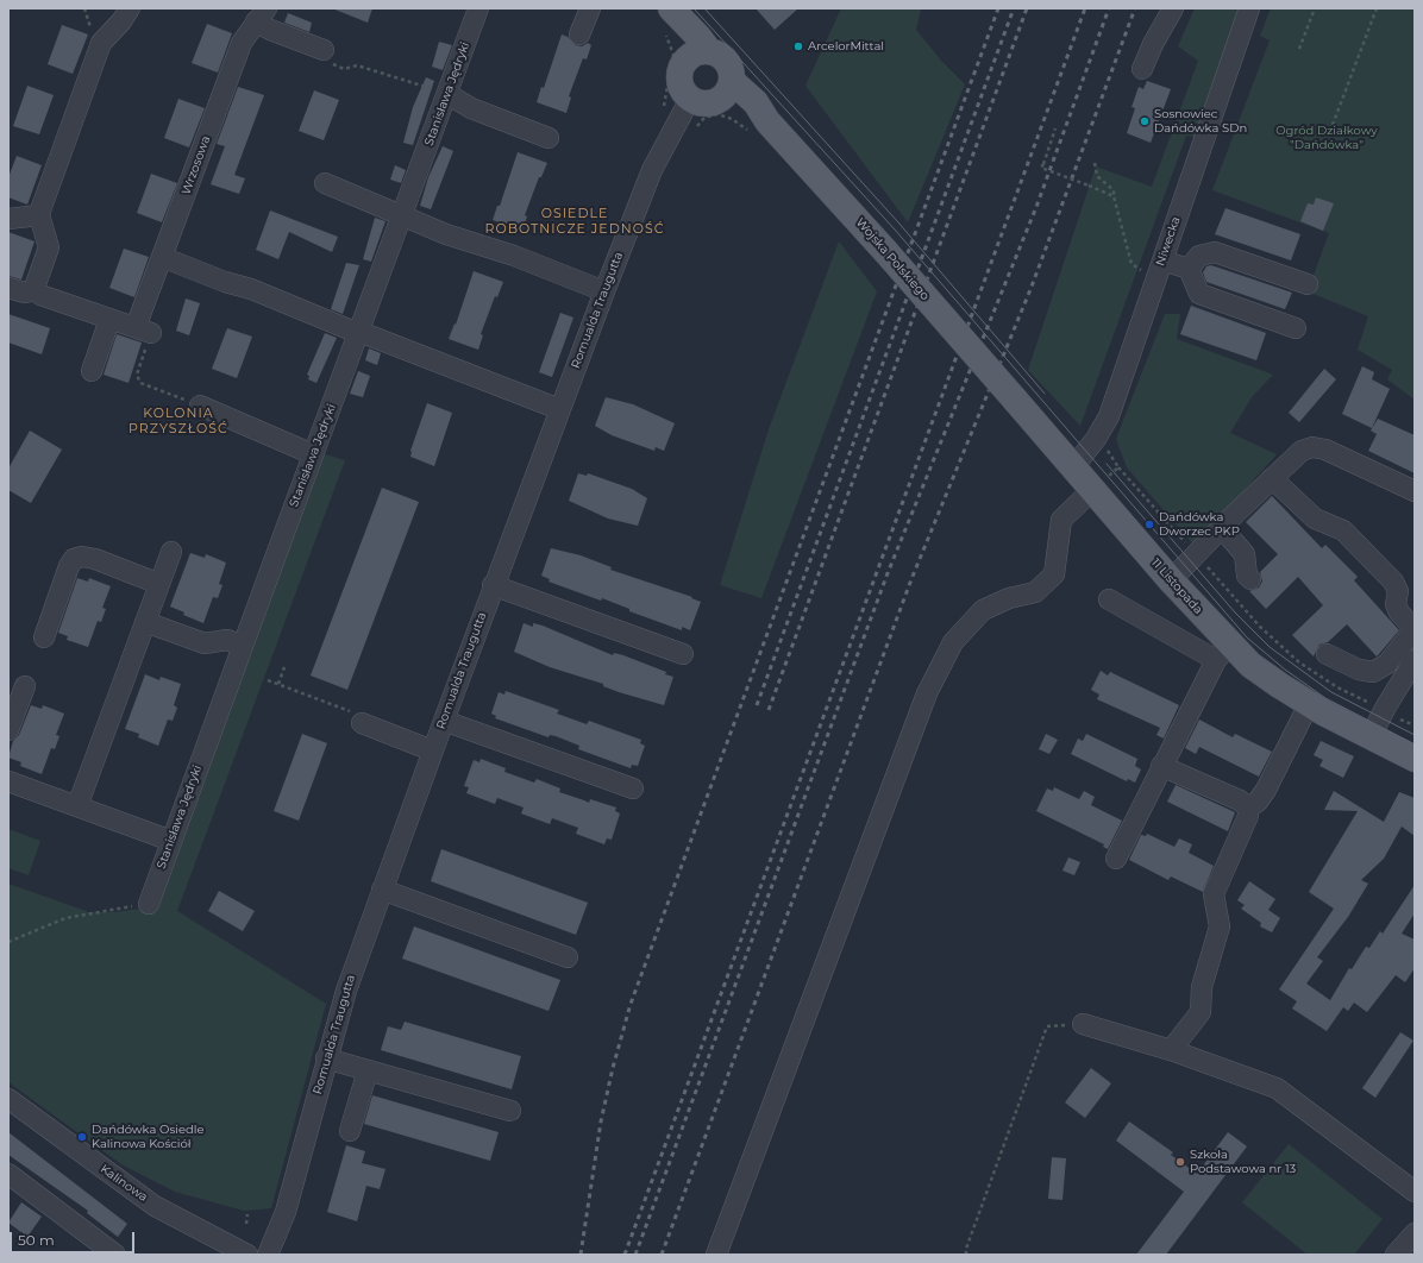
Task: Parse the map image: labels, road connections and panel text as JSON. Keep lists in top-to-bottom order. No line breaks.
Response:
{"streets":{"main road":["Wojska Polskiego","11 Listopada"],"street":["Stanisława Jędryki","Wrzosowa","Niwecka","Romualda Traugutta","Kalinowa"]},"crossings":[["Niwecka","11 Listopada"],["Wojska Polskiego","Romualda Traugutta"],["Wojska Polskiego","11 Listopada"]],"districts":["OSIEDLE ROBOTNICZE JEDNOŚĆ","KOLONIA PRZYSZŁOŚĆ"],"parks":["Ogród Działkowy \"Dańdówka\""],"places":["ArcelorMittal","Sosnowiec Dańdówka SDn","Dańdówka Dworzec PKP","Dańdówka Osiedle Kalinowa Kościół","Szkoła Podstawowa nr 13"],"scale_bar":"50 m"}
